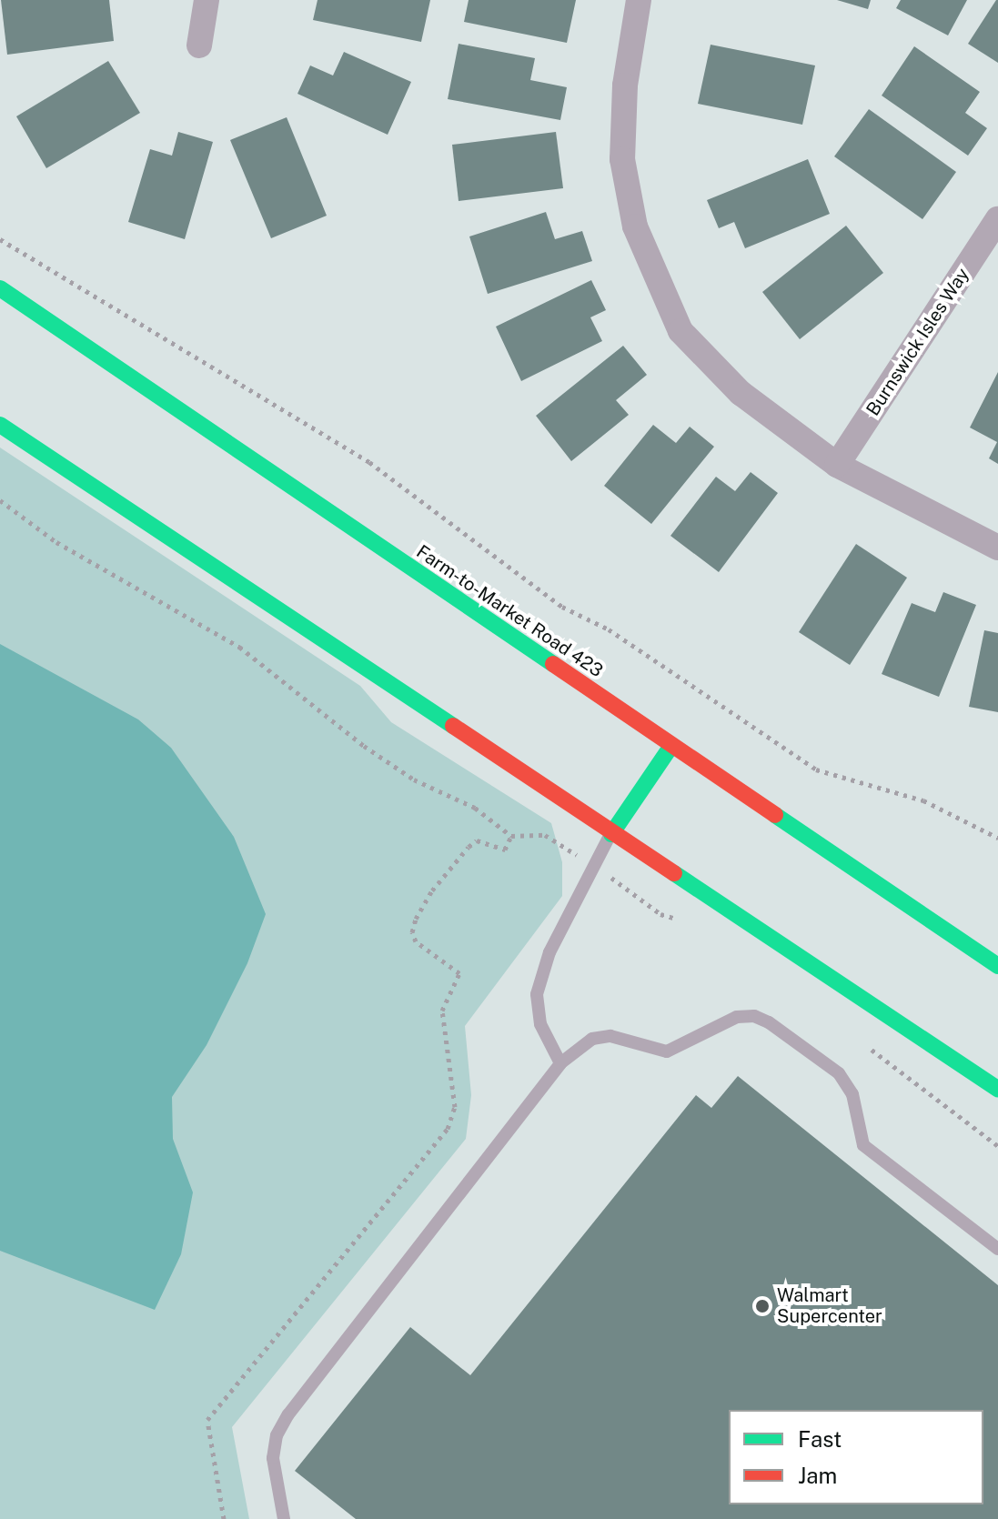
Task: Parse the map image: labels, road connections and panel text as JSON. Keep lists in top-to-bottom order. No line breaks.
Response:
{"streets":{"main road":["Farm-to-Market Road 423"],"street":["Burnswick Isles Way"]},"places":["Walmart Supercenter"],"legend":["Fast","Jam"]}
